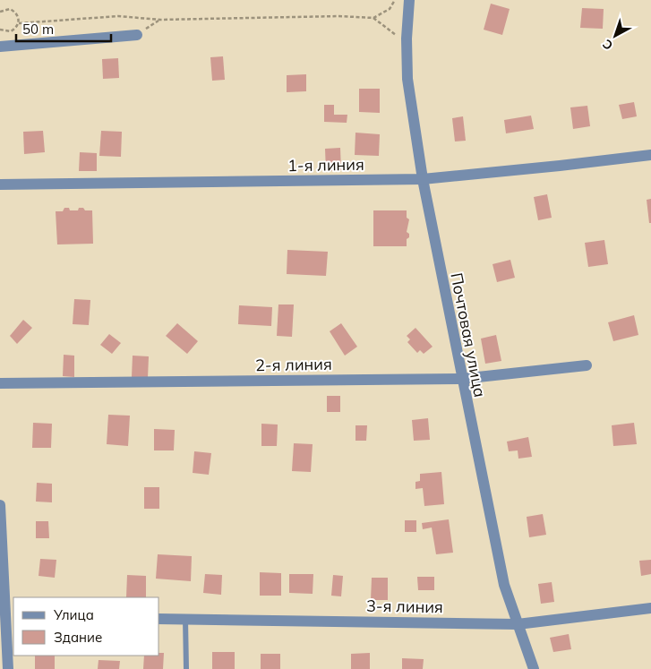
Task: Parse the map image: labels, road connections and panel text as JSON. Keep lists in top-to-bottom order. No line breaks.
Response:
{"streets":{"street":["1-я линия","Почтовая улица","2-я линия","3-я линия"]},"crossings":[["1-я линия","Почтовая улица"],["Почтовая улица","2-я линия"],["Почтовая улица","3-я линия"]],"legend":["Улица","Здание"],"scale_bar":"50 m","north":"bottom left"}
